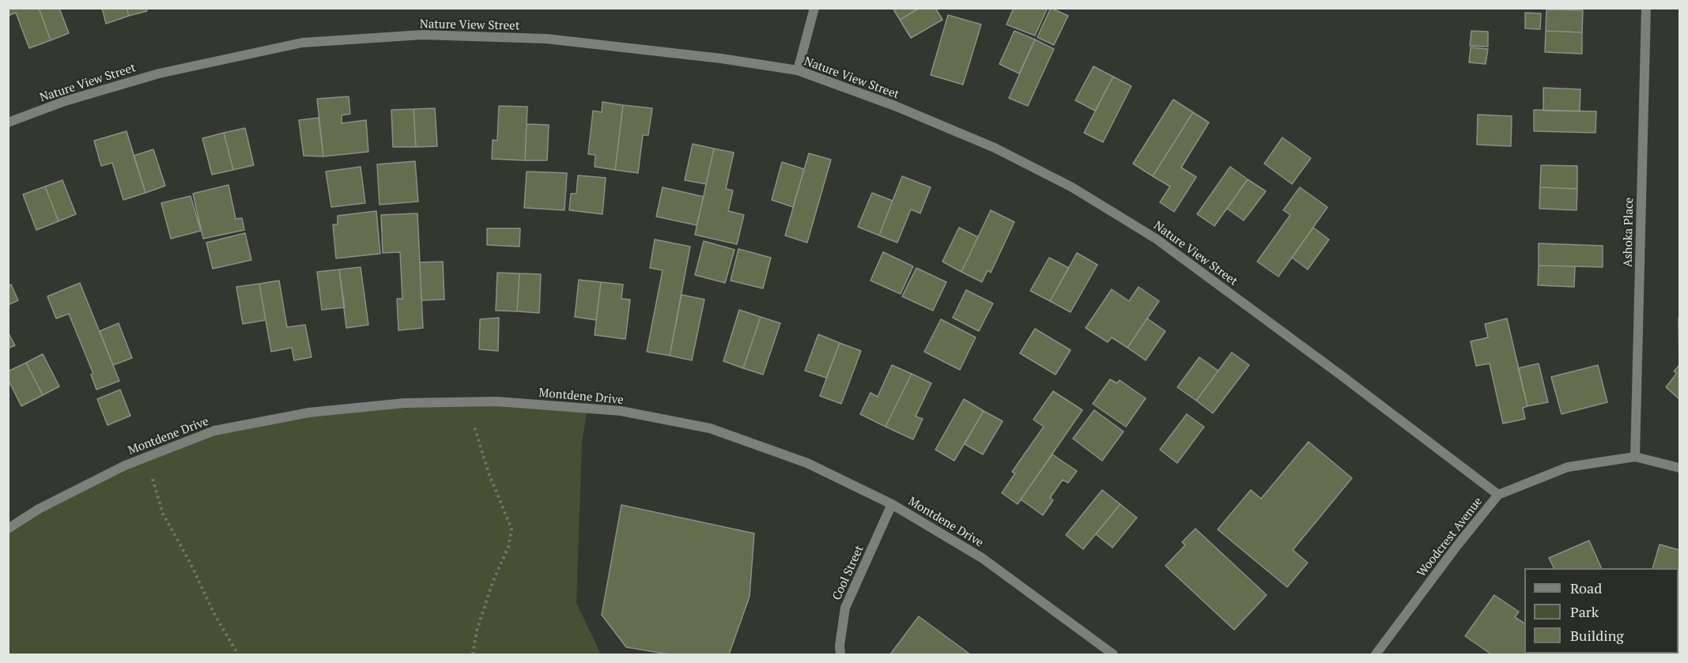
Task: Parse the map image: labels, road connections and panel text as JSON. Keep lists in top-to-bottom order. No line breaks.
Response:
{"streets":{"street":["Nature View Street","Ashoka Place","Montdene Drive","Woodcrest Avenue","Cool Street"]},"crossings":[["Nature View Street","Woodcrest Avenue"],["Ashoka Place","Woodcrest Avenue"],["Montdene Drive","Cool Street"]],"legend":["Road","Park","Building"]}
